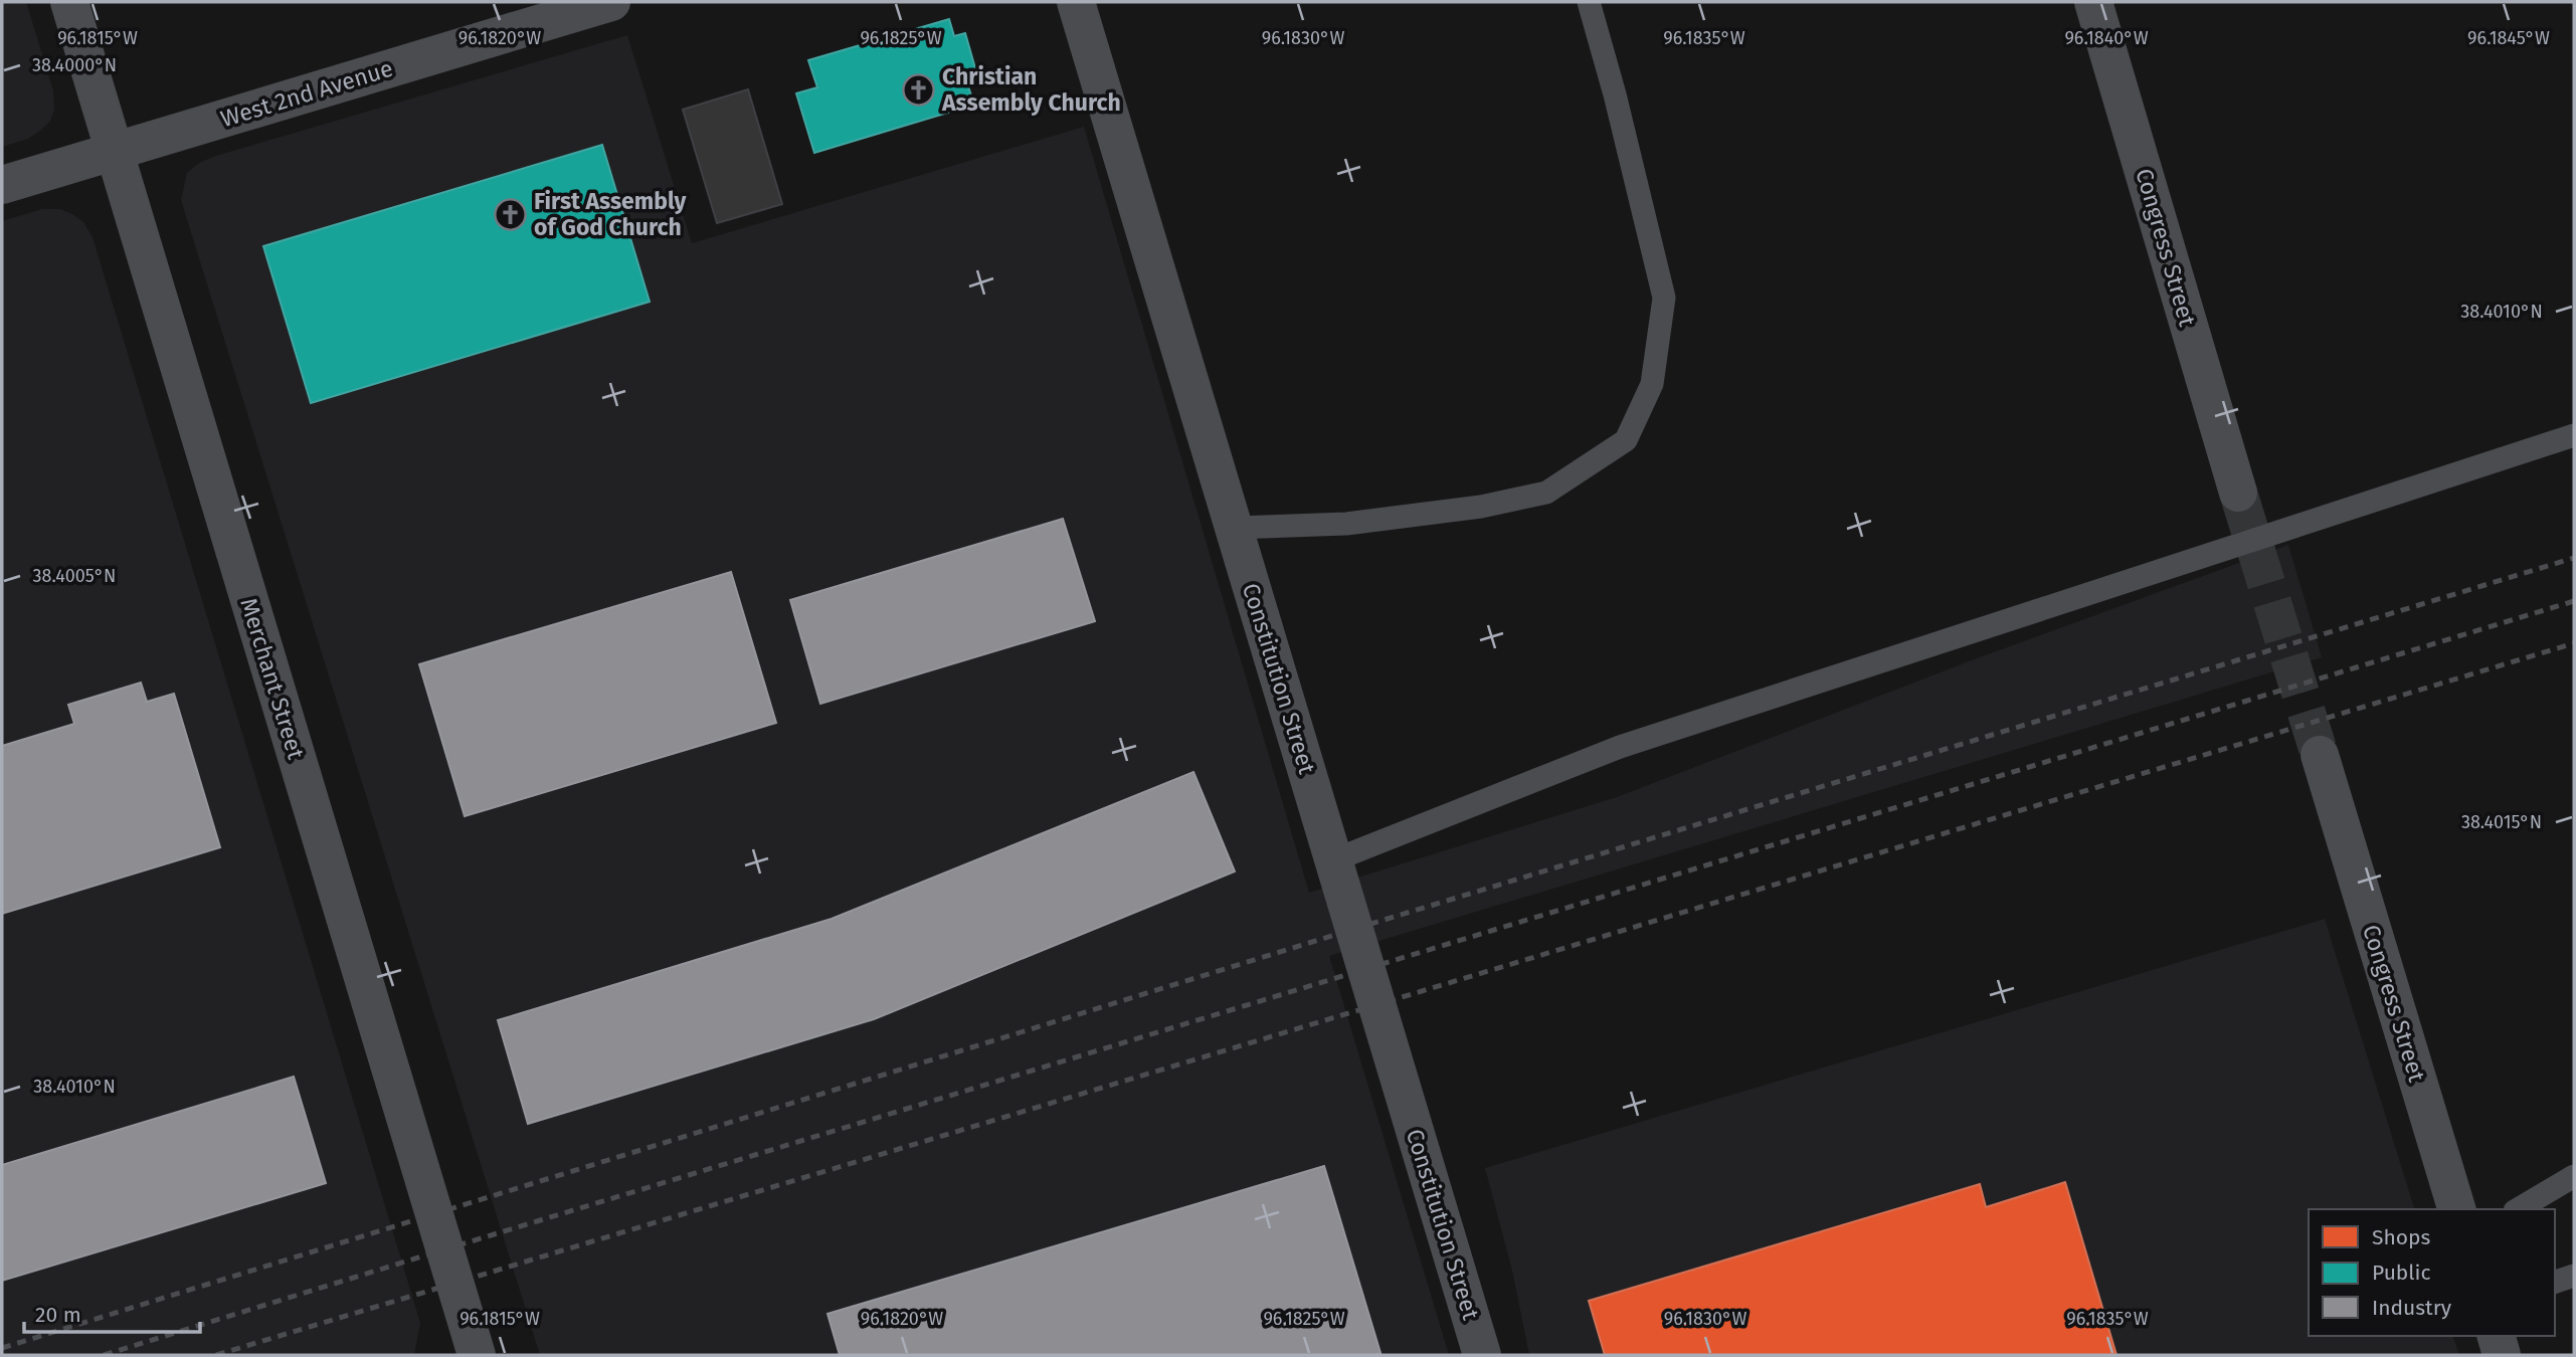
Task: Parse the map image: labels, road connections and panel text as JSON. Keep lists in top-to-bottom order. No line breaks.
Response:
{"streets":{"street":["West 2nd Avenue","Congress Street","Merchant Street","Constitution Street"]},"crossings":[["West 2nd Avenue","Merchant Street"]],"places":{"church":["Christian Assembly Church","First Assembly of God Church"]},"legend":["Shops","Public","Industry"],"scale_bar":"20 m","coordinates":["96.1815°W","96.1820°W","96.1825°W","96.1830°W","96.1835°W","96.1840°W","96.1845°W","38.4000°N","38.4010°N","38.4005°N","38.4015°N"]}
